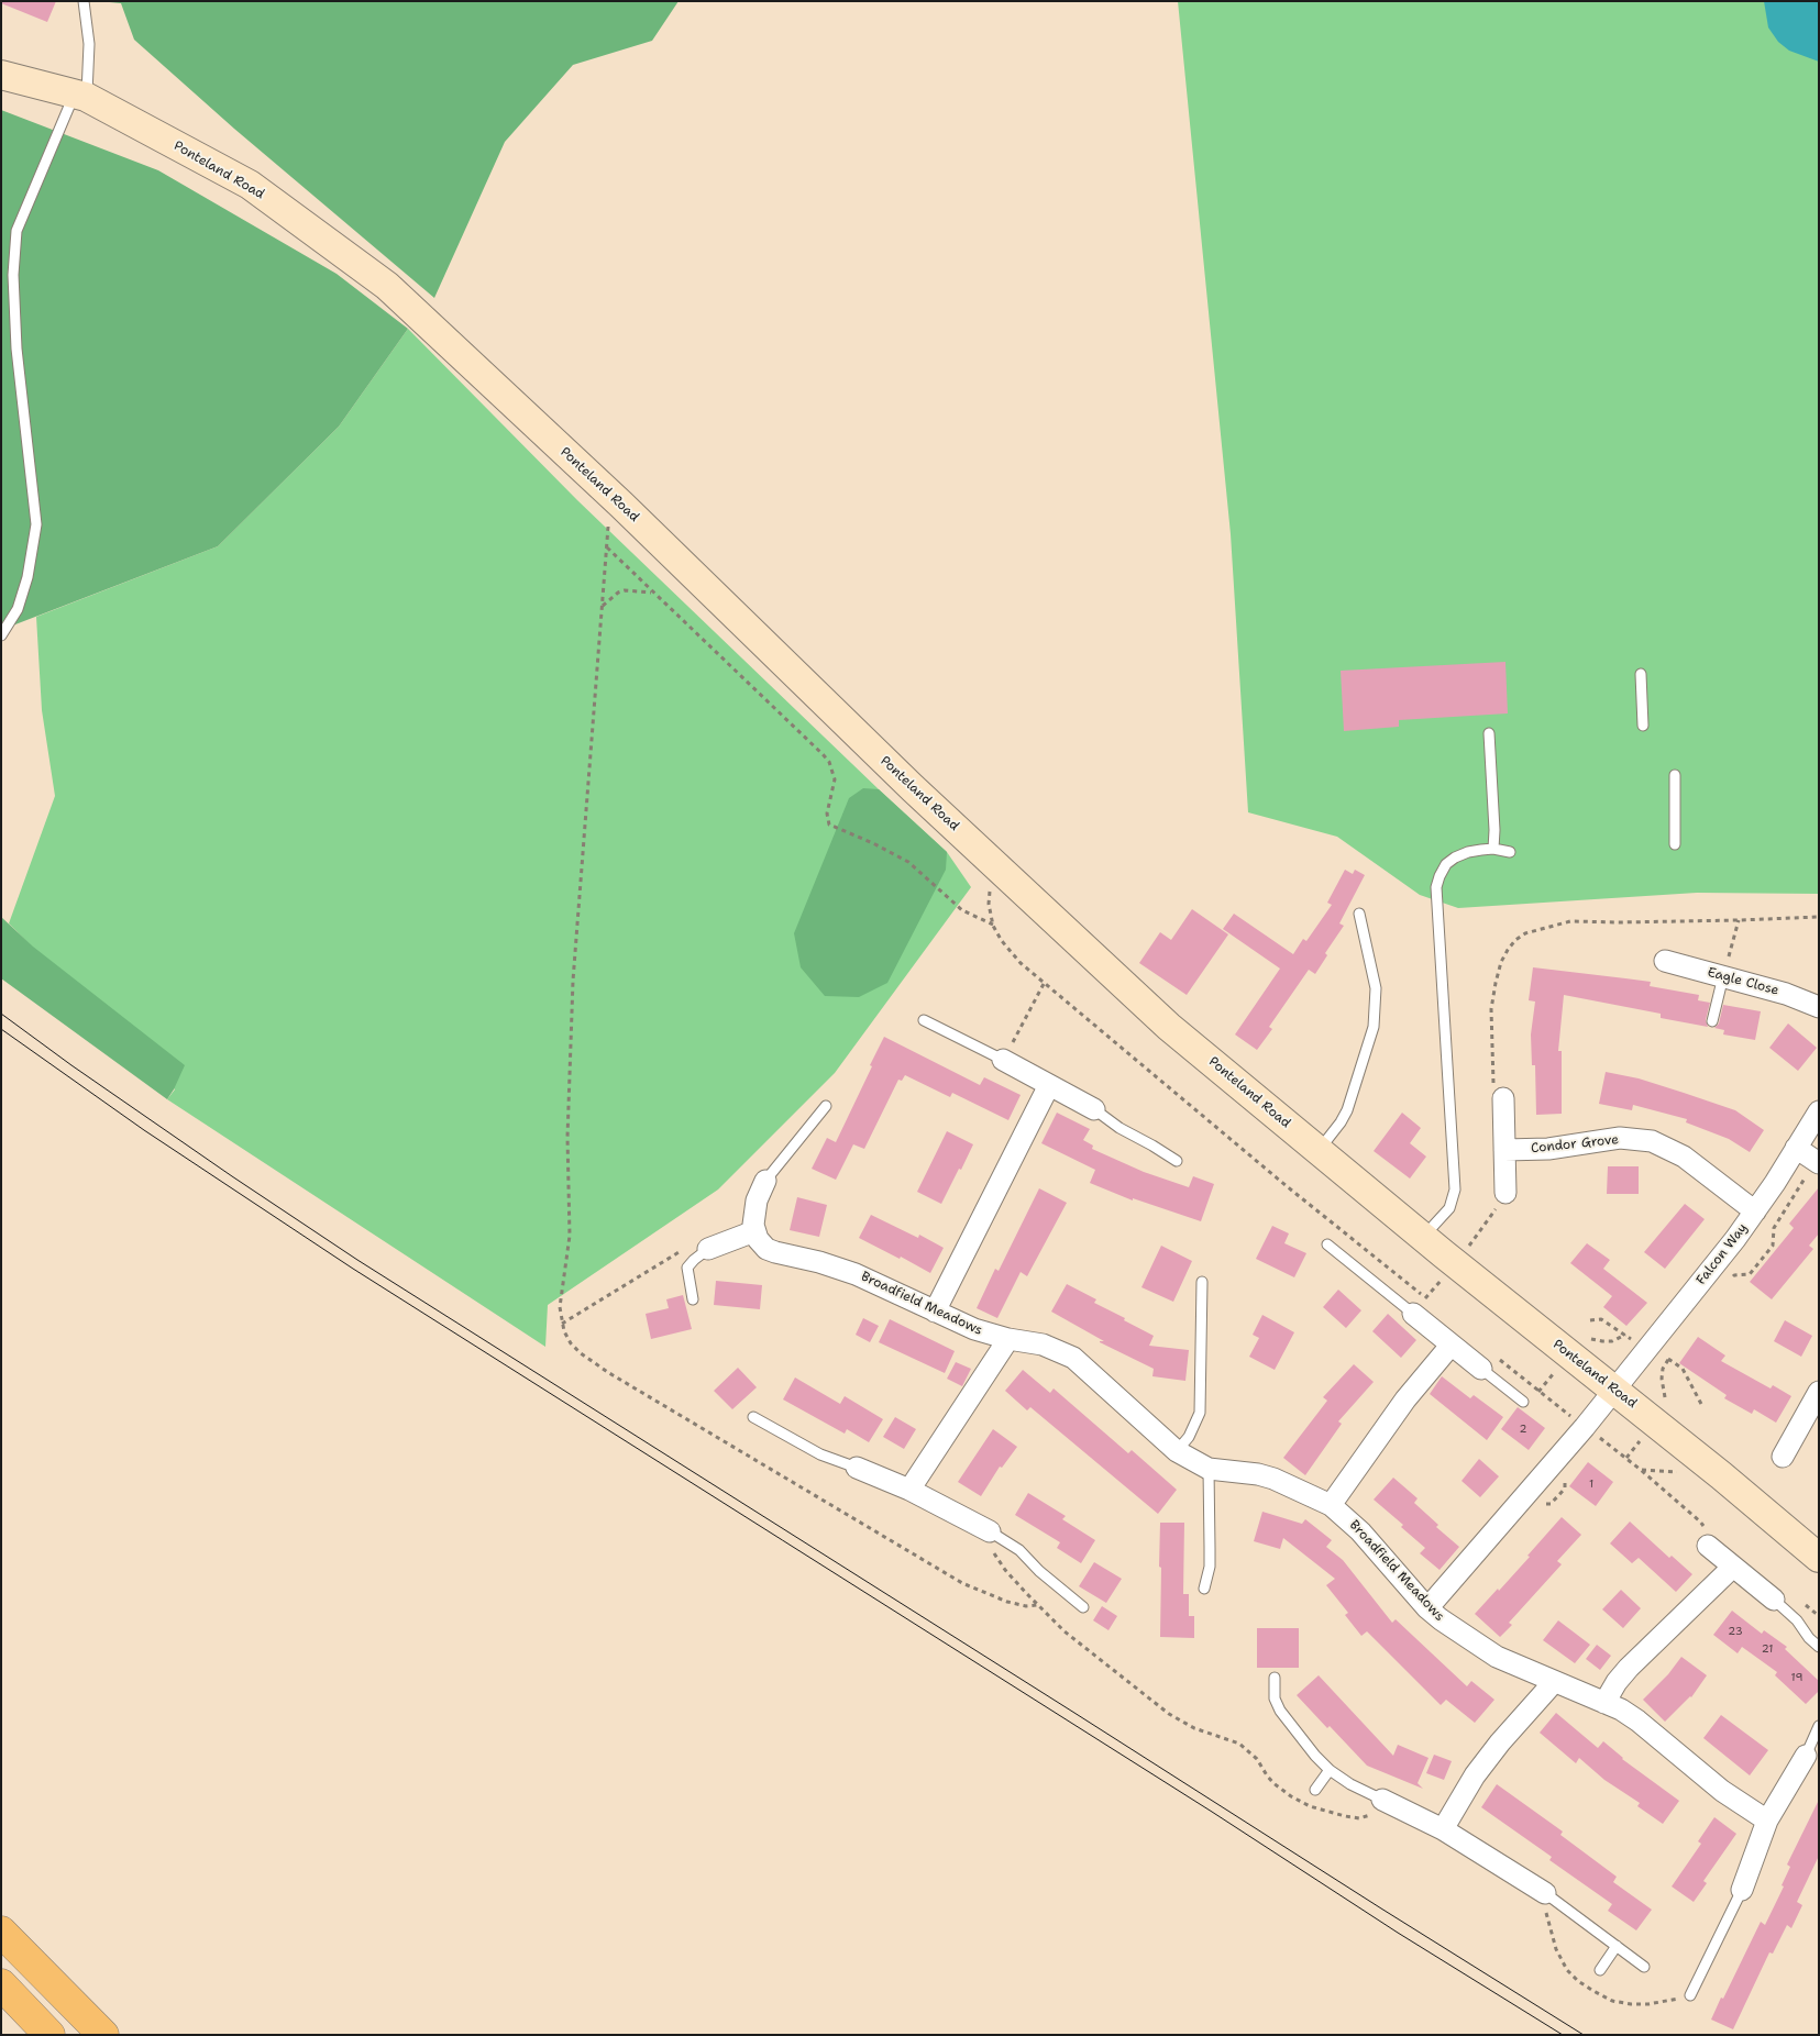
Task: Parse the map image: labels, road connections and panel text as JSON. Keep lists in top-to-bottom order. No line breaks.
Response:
{"streets":{"main road":["Ponteland Road"],"street":["Eagle Close","Condor Grove","Falcon Way","Broadfield Meadows"]},"crossings":[["Ponteland Road","Falcon Way"],["Condor Grove","Falcon Way"],["Falcon Way","Broadfield Meadows"]],"house_numbers":["2","1","23","21","19"]}
